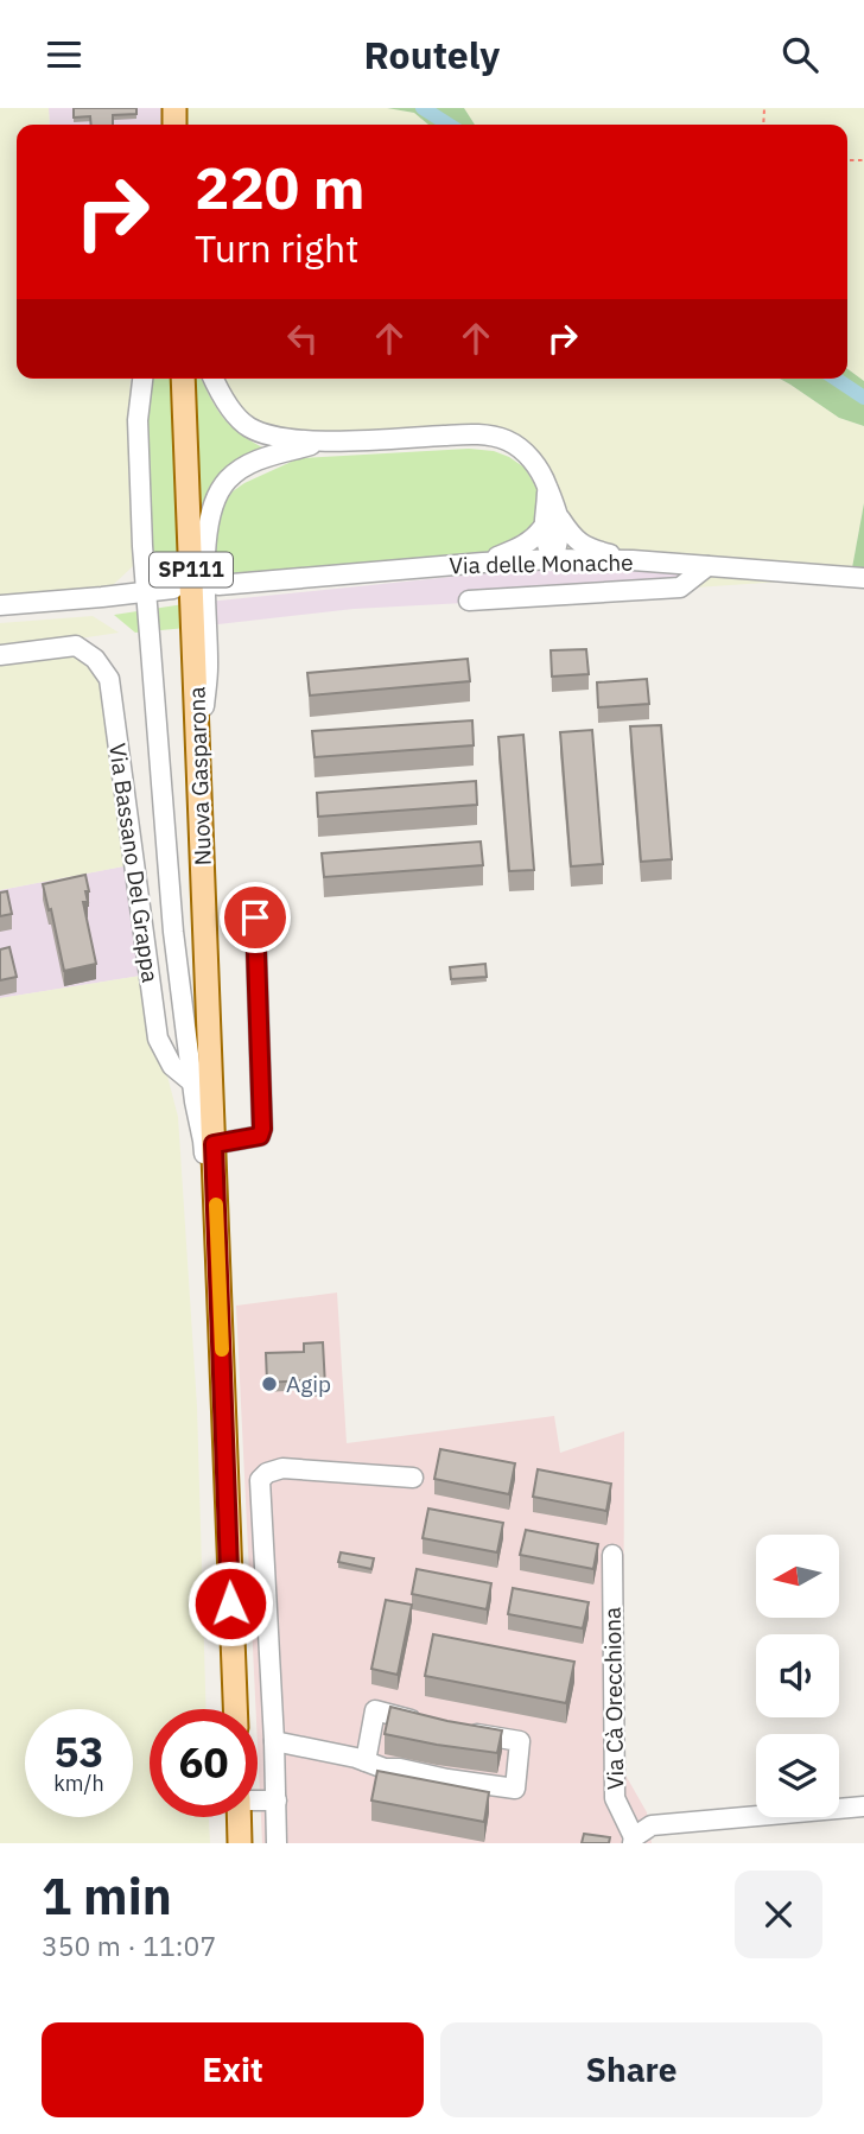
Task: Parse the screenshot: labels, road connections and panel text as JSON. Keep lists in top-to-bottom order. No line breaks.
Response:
{"streets":{"main road":["SP111","Nuova Gasparona"],"street":["Via delle Monache","Via Bassano Del Grappa","Via Cà Orecchiona"]},"places":["Agip"],"north":"left","page":{"header":"Routely","turn":["220 m","Turn right"],"speed":"53 km/h","limit":"60","heading":["1 min","350 m · 11:07"],"buttons":["Exit","Share"]}}
